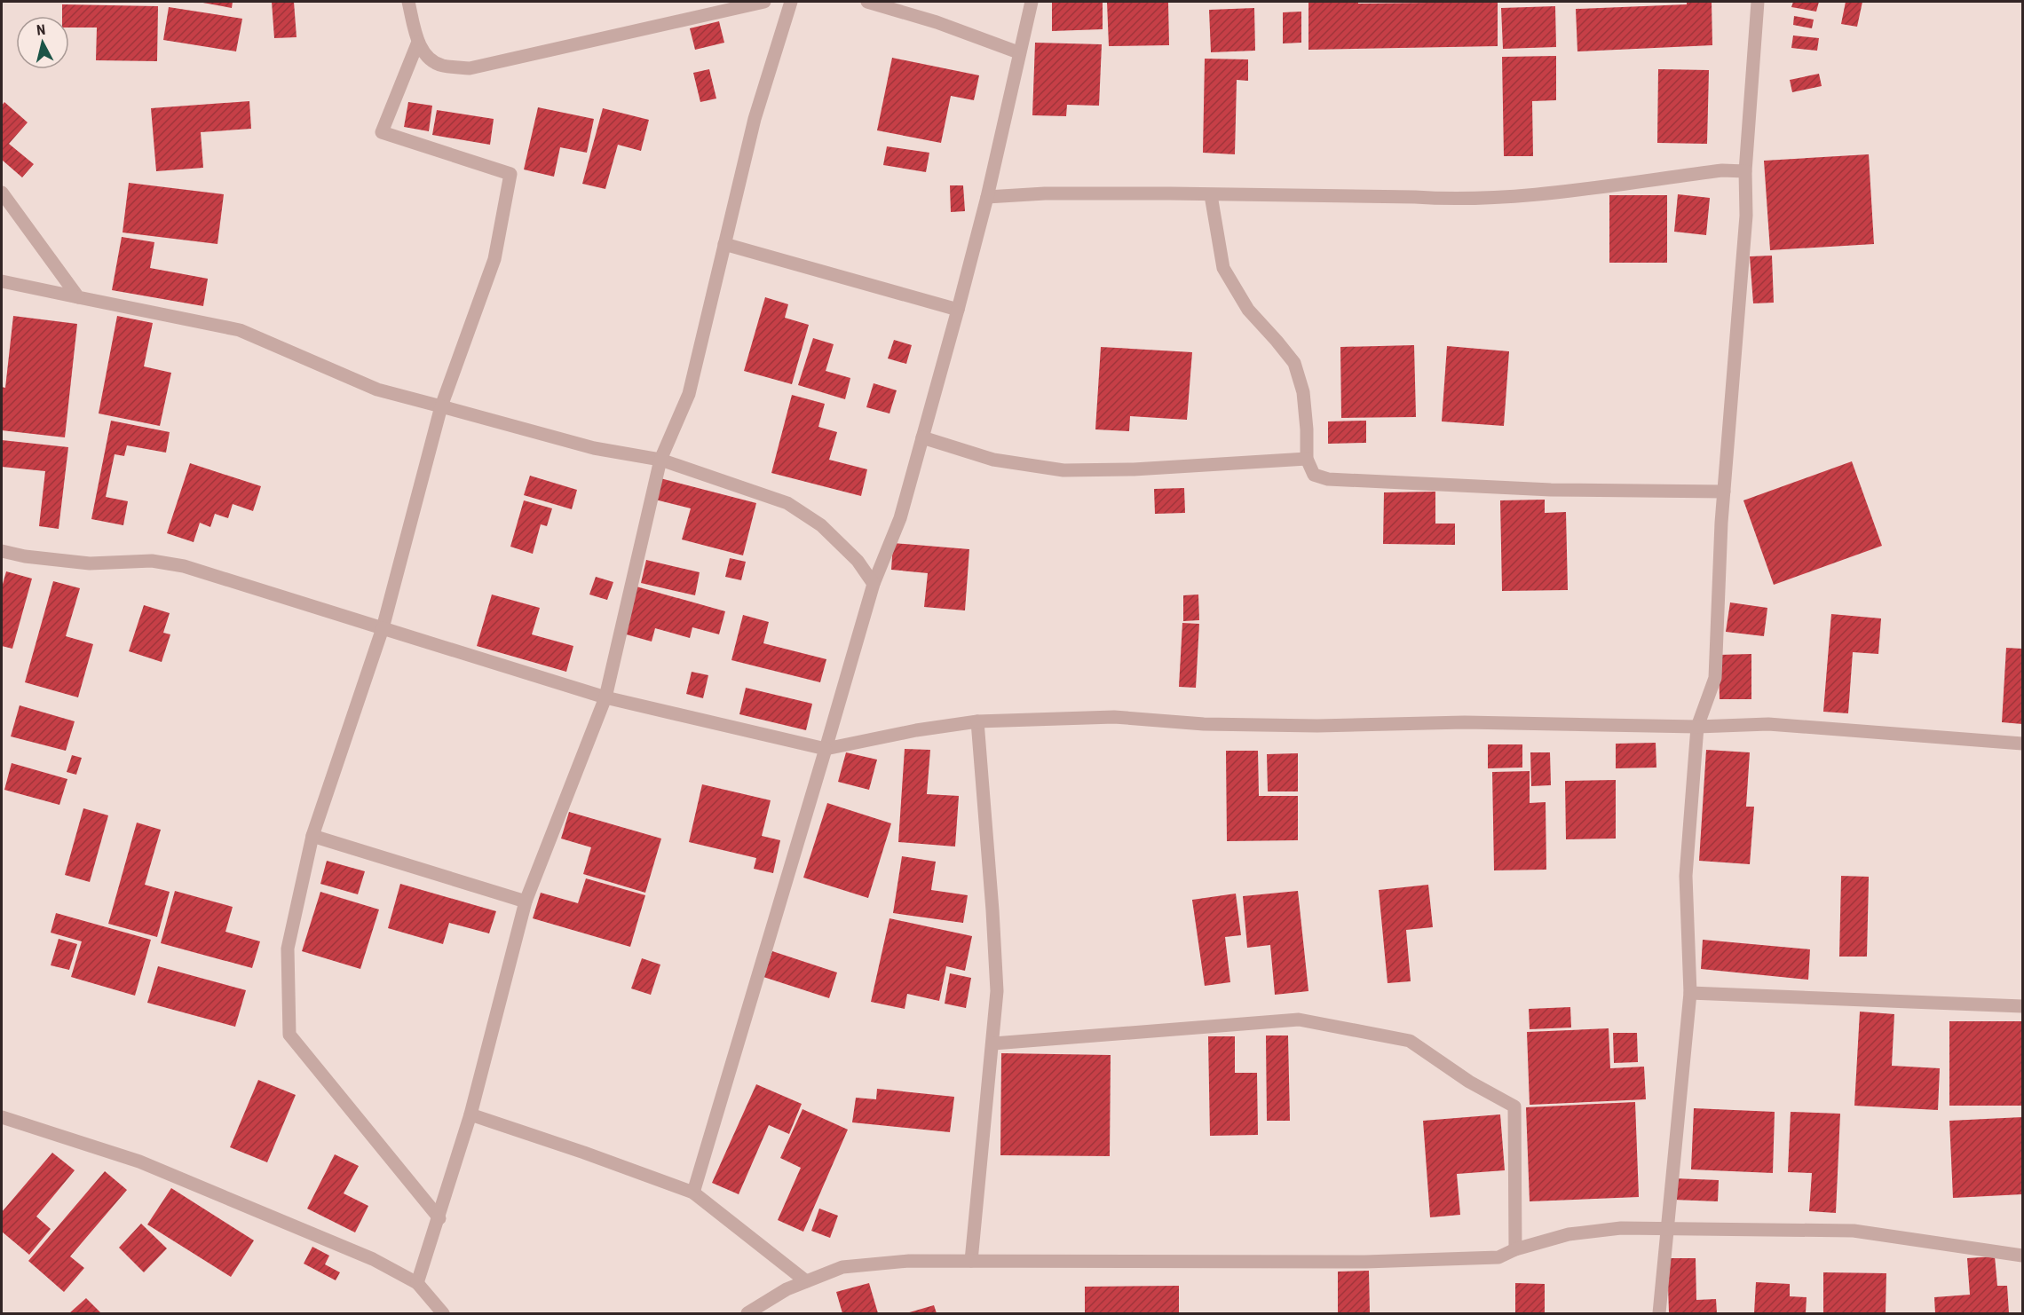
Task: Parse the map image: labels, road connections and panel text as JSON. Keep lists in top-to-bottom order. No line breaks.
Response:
{"north":"top"}
